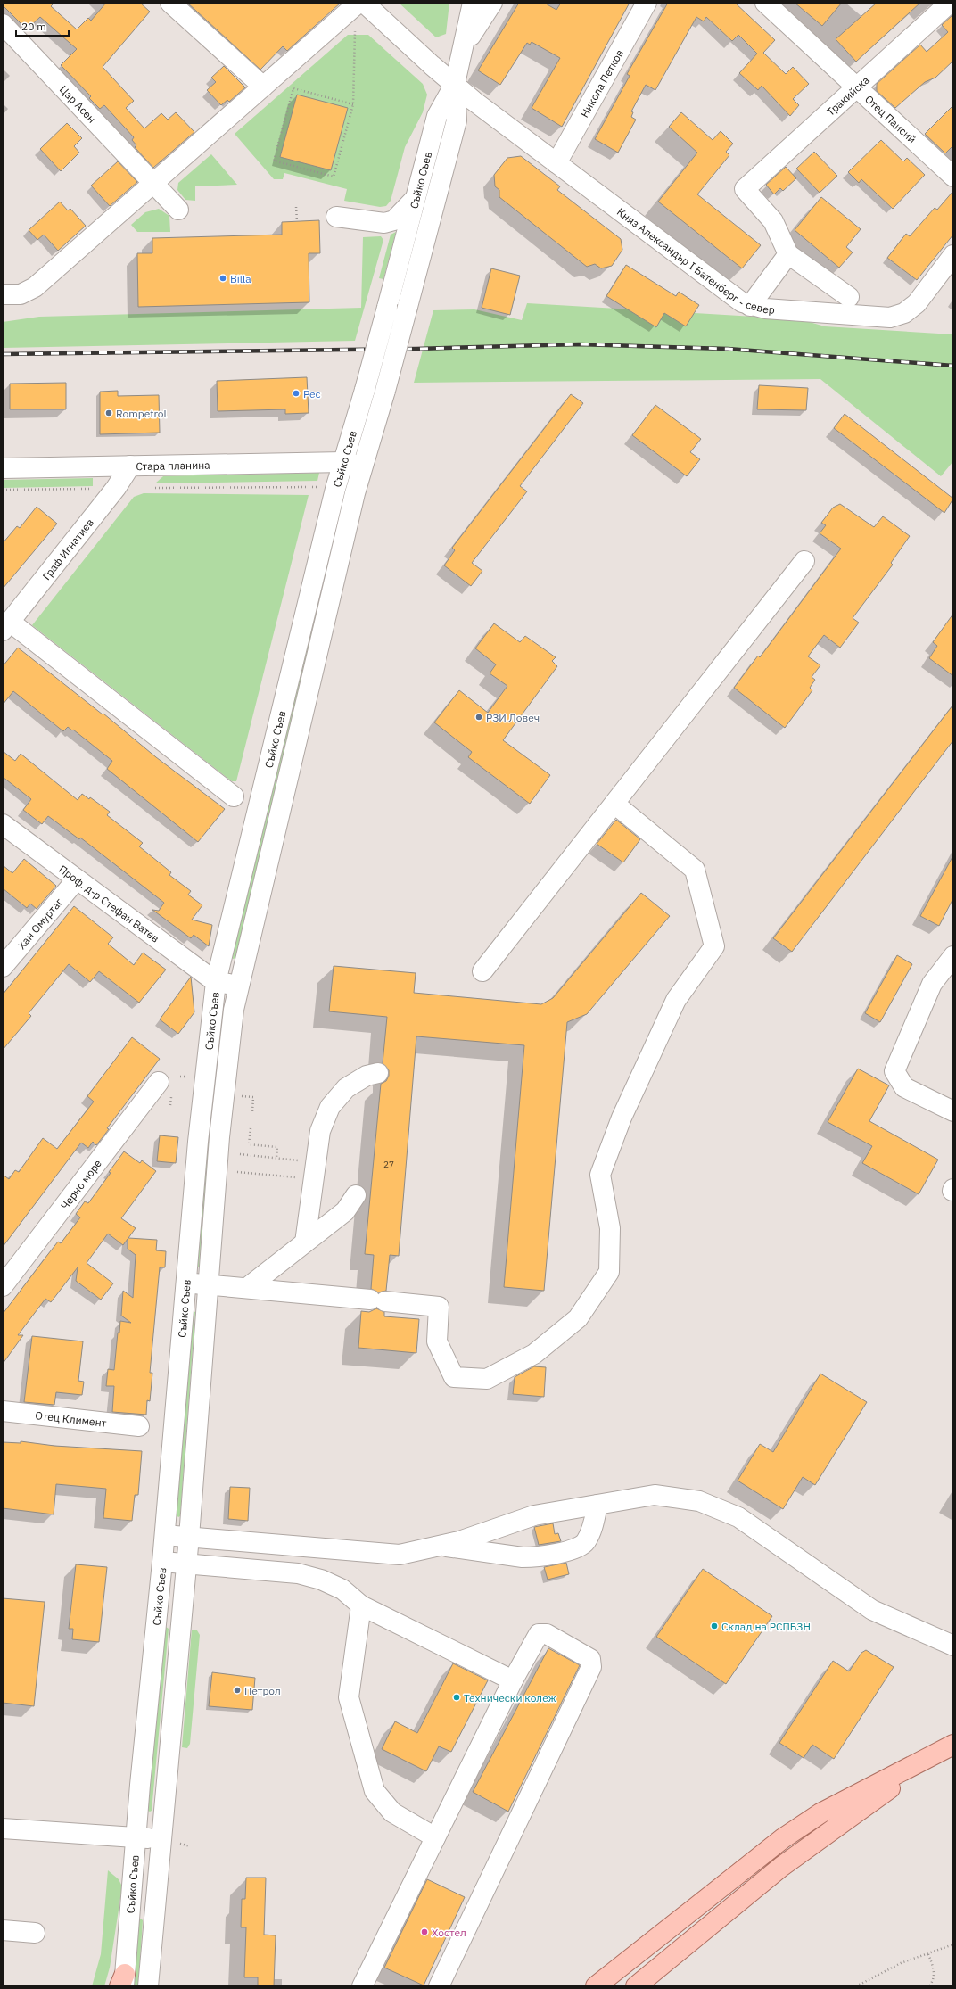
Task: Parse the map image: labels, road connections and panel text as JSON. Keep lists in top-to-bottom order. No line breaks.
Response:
{"streets":{"street":["Никола Петков","Тракийска","Цар Асен","Отец Паисий","Съйко Съев","Княз Александър I Батенберг - север","Стара планина","Граф Игнатиев","Проф. д-р Стефан Ватев","Хан Омуртаг","Черно море","Отец Климент"]},"crossings":[["Никола Петков","Княз Александър I Батенберг - север"],["Тракийска","Отец Паисий"],["Съйко Съев","Княз Александър I Батенберг - север"],["Съйко Съев","Стара планина"],["Съйко Съев","Проф. д-р Стефан Ватев"],["Стара планина","Граф Игнатиев"],["Проф. д-р Стефан Ватев","Хан Омуртаг"]],"places":["Billa","Рес","Rompetrol","РЗИ Ловеч","Склад на РСПБЗН","Петрол","Технически колеж","Хостел"],"house_numbers":["27"],"scale_bar":"20 m"}
